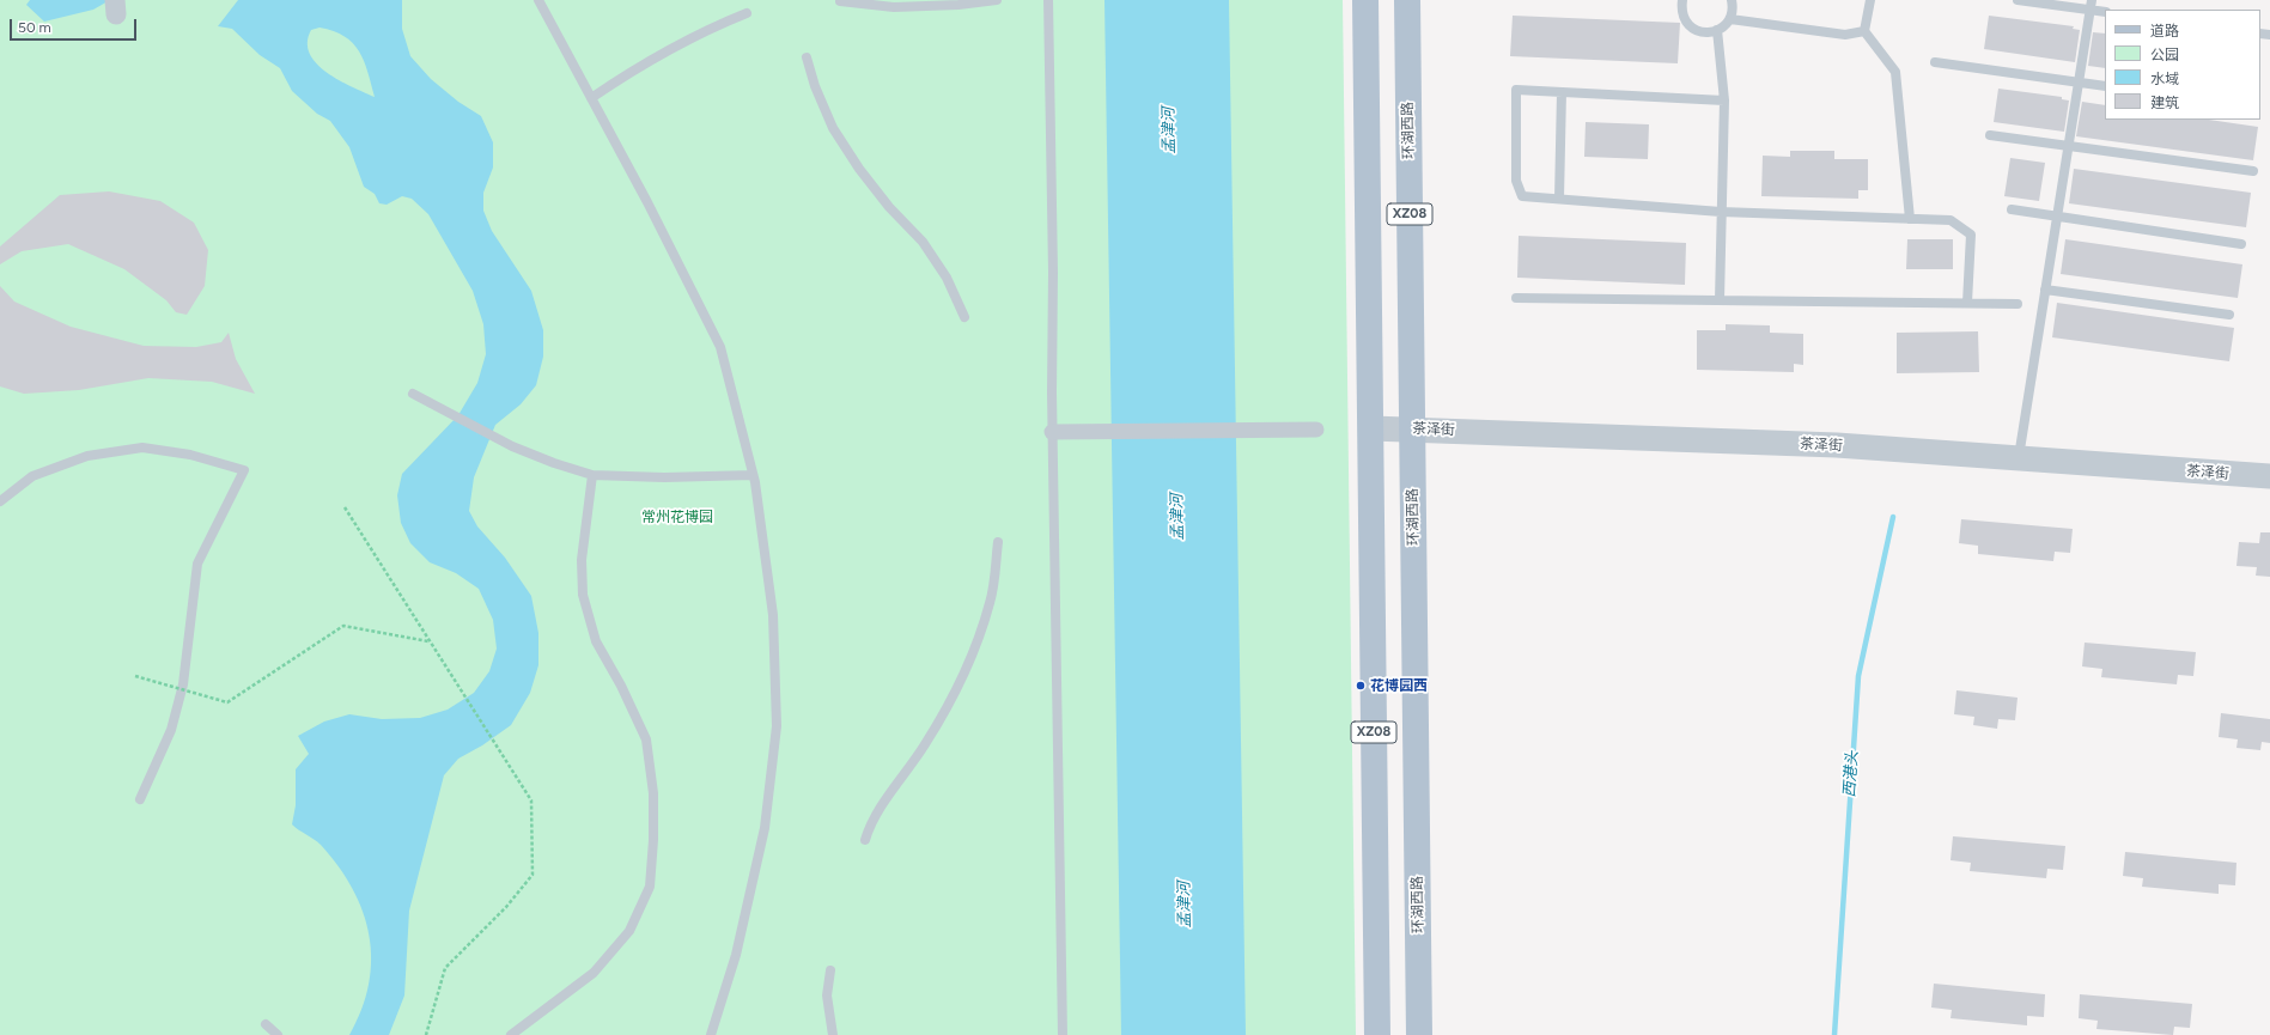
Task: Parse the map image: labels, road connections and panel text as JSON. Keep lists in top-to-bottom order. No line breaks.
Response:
{"streets":{"main road":["环湖西路","XZ08"],"street":["茶泽街"]},"crossings":[["环湖西路","茶泽街"],["XZ08","茶泽街"]],"water":["孟津河","西港头"],"parks":["常州花博园"],"places":["花博园西"],"legend":["道路","公园","水域","建筑"],"scale_bar":"50 m"}
